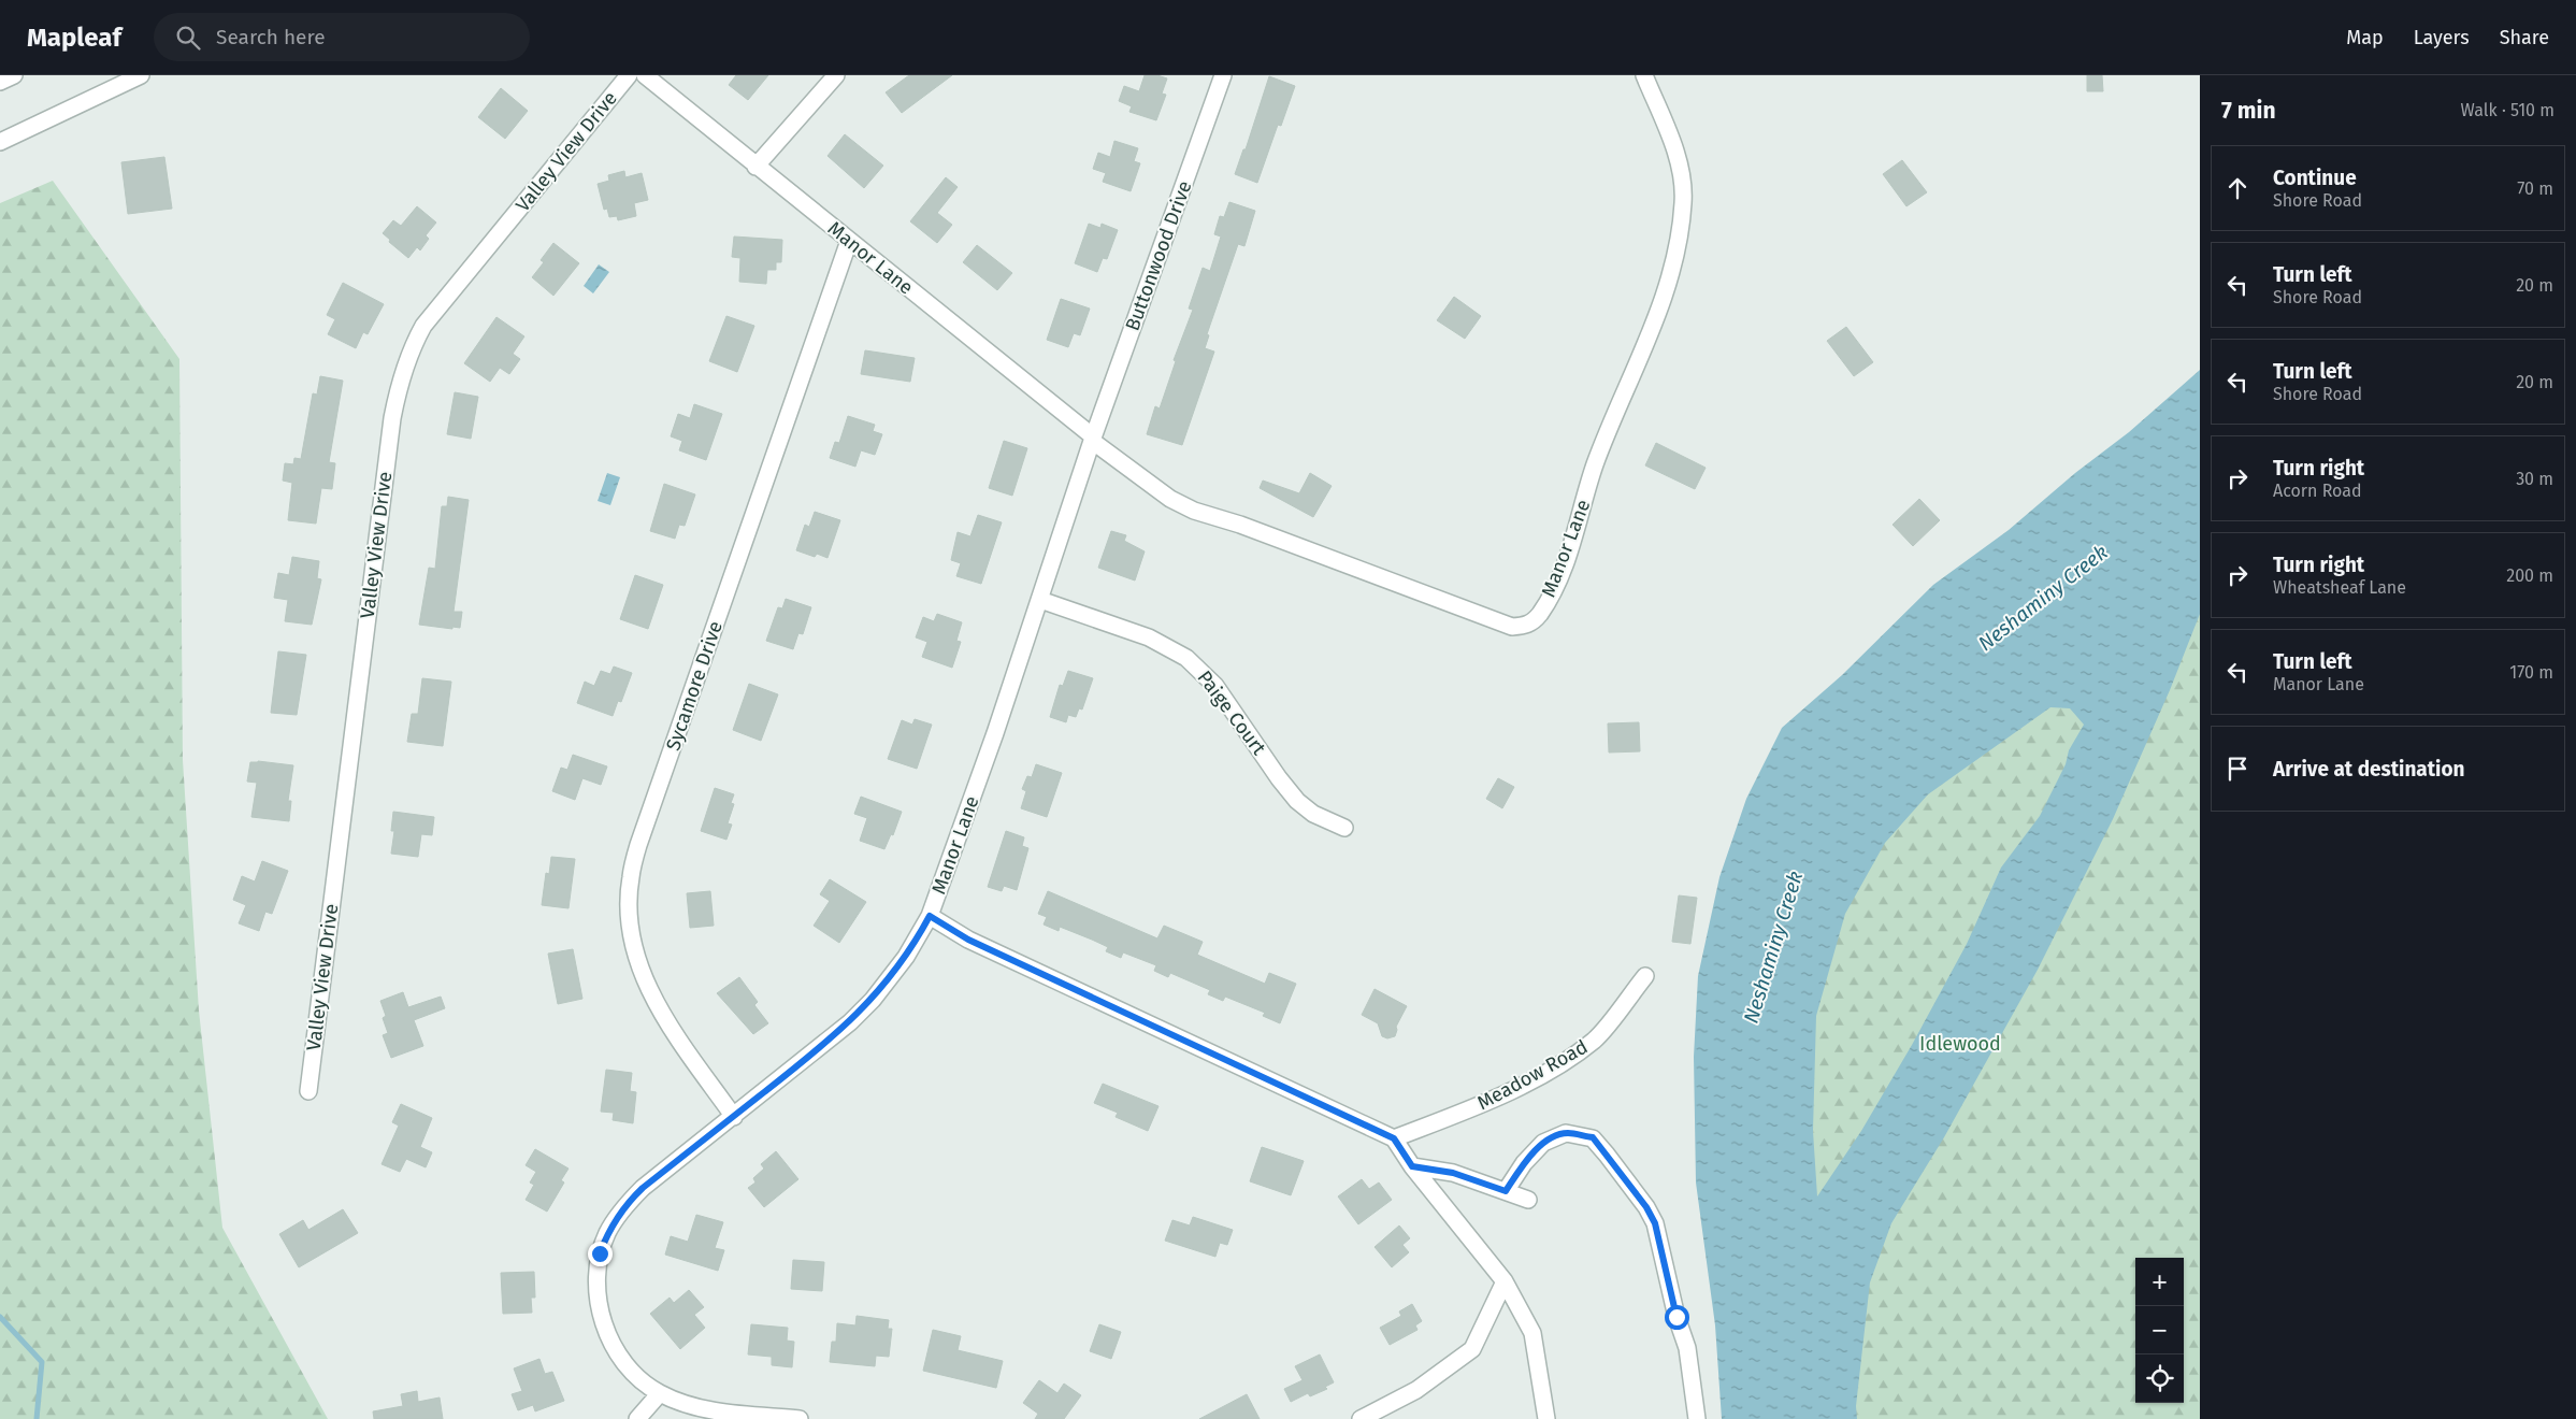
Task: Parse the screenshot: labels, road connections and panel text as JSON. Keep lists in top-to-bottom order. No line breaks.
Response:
{"streets":{"street":["Valley View Drive","Buttonwood Drive","Manor Lane","Sycamore Drive","Paige Court","Meadow Road"]},"crossings":[["Buttonwood Drive","Manor Lane"],["Manor Lane","Sycamore Drive"],["Manor Lane","Paige Court"]],"water":["Neshaminy Creek"],"parks":["Idlewood"],"page":{"header":"Mapleaf","search":"Search here","nav":["Map","Layers","Share"],"heading":["7 min","Walk · 510 m"],"list":[["Continue","Shore Road","70 m"],["Turn left","Shore Road","20 m"],["Turn left","Shore Road","20 m"],["Turn right","Acorn Road","30 m"],["Turn right","Wheatsheaf Lane","200 m"],["Turn left","Manor Lane","170 m"],"Arrive at destination"],"map_buttons":["+","−"]}}
